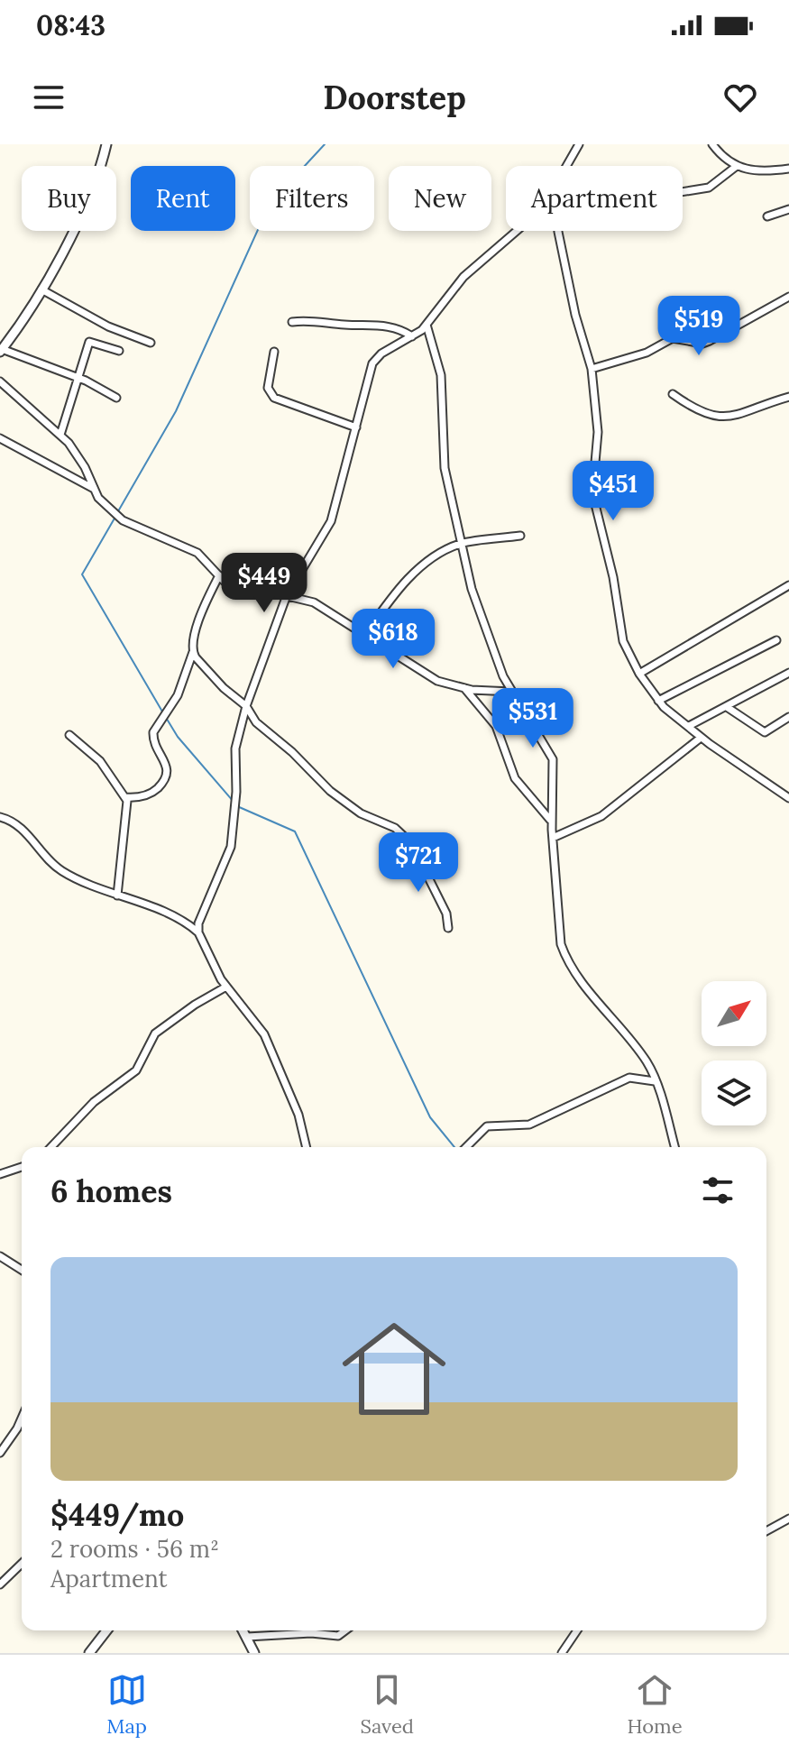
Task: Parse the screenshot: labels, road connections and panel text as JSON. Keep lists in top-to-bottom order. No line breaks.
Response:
{"north":"top right","page":{"status":"08:43","header":"Doorstep","chip":["Buy","Rent","Filters","New","Apartment"],"price":["$519","$451","$449","$618","$531","$721"],"heading":"6 homes","list":[{"name":"$449/mo","note":"2 rooms · 56 m² · Apartment"}],"tabs":["Map","Saved","Home"]}}
